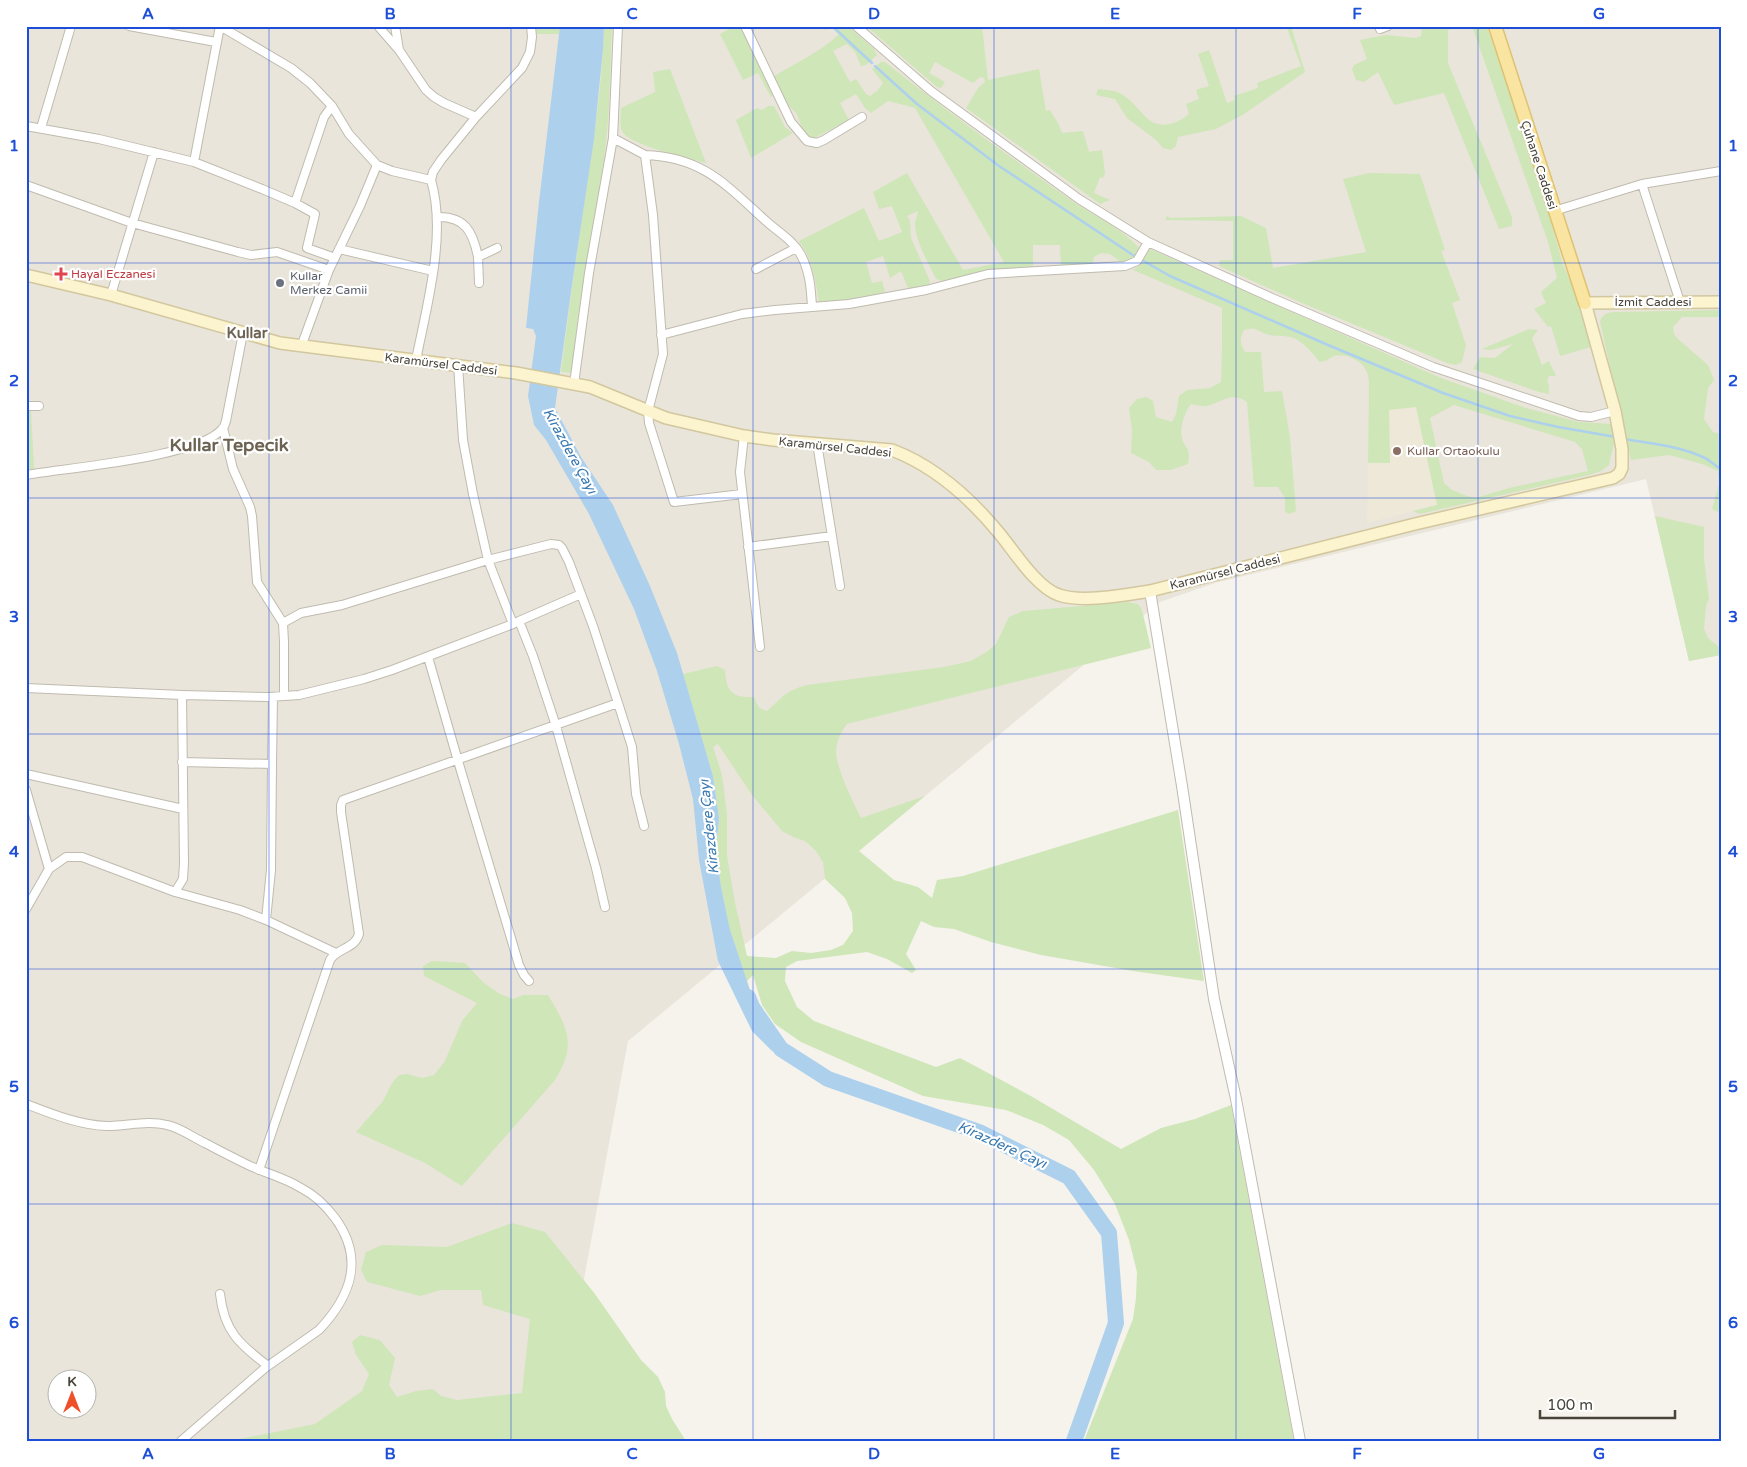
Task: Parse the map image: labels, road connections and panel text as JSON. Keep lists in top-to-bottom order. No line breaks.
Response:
{"streets":{"main road":["Çuhane Caddesi","İzmit Caddesi","Karamürsel Caddesi"]},"crossings":[["Çuhane Caddesi","İzmit Caddesi"],["Çuhane Caddesi","Karamürsel Caddesi"],["İzmit Caddesi","Karamürsel Caddesi"]],"districts":["Kullar","Kullar Tepecik"],"water":["Kirazdere Çayı"],"places":{"health":["Hayal Eczanesi"],"other":["Kullar Merkez Camii","Kullar Ortaokulu"]},"scale_bar":"100 m","north":"top","grid":{"columns":["A","B","C","D","E","F","G"],"rows":["1","2","3","4","5","6"]}}
